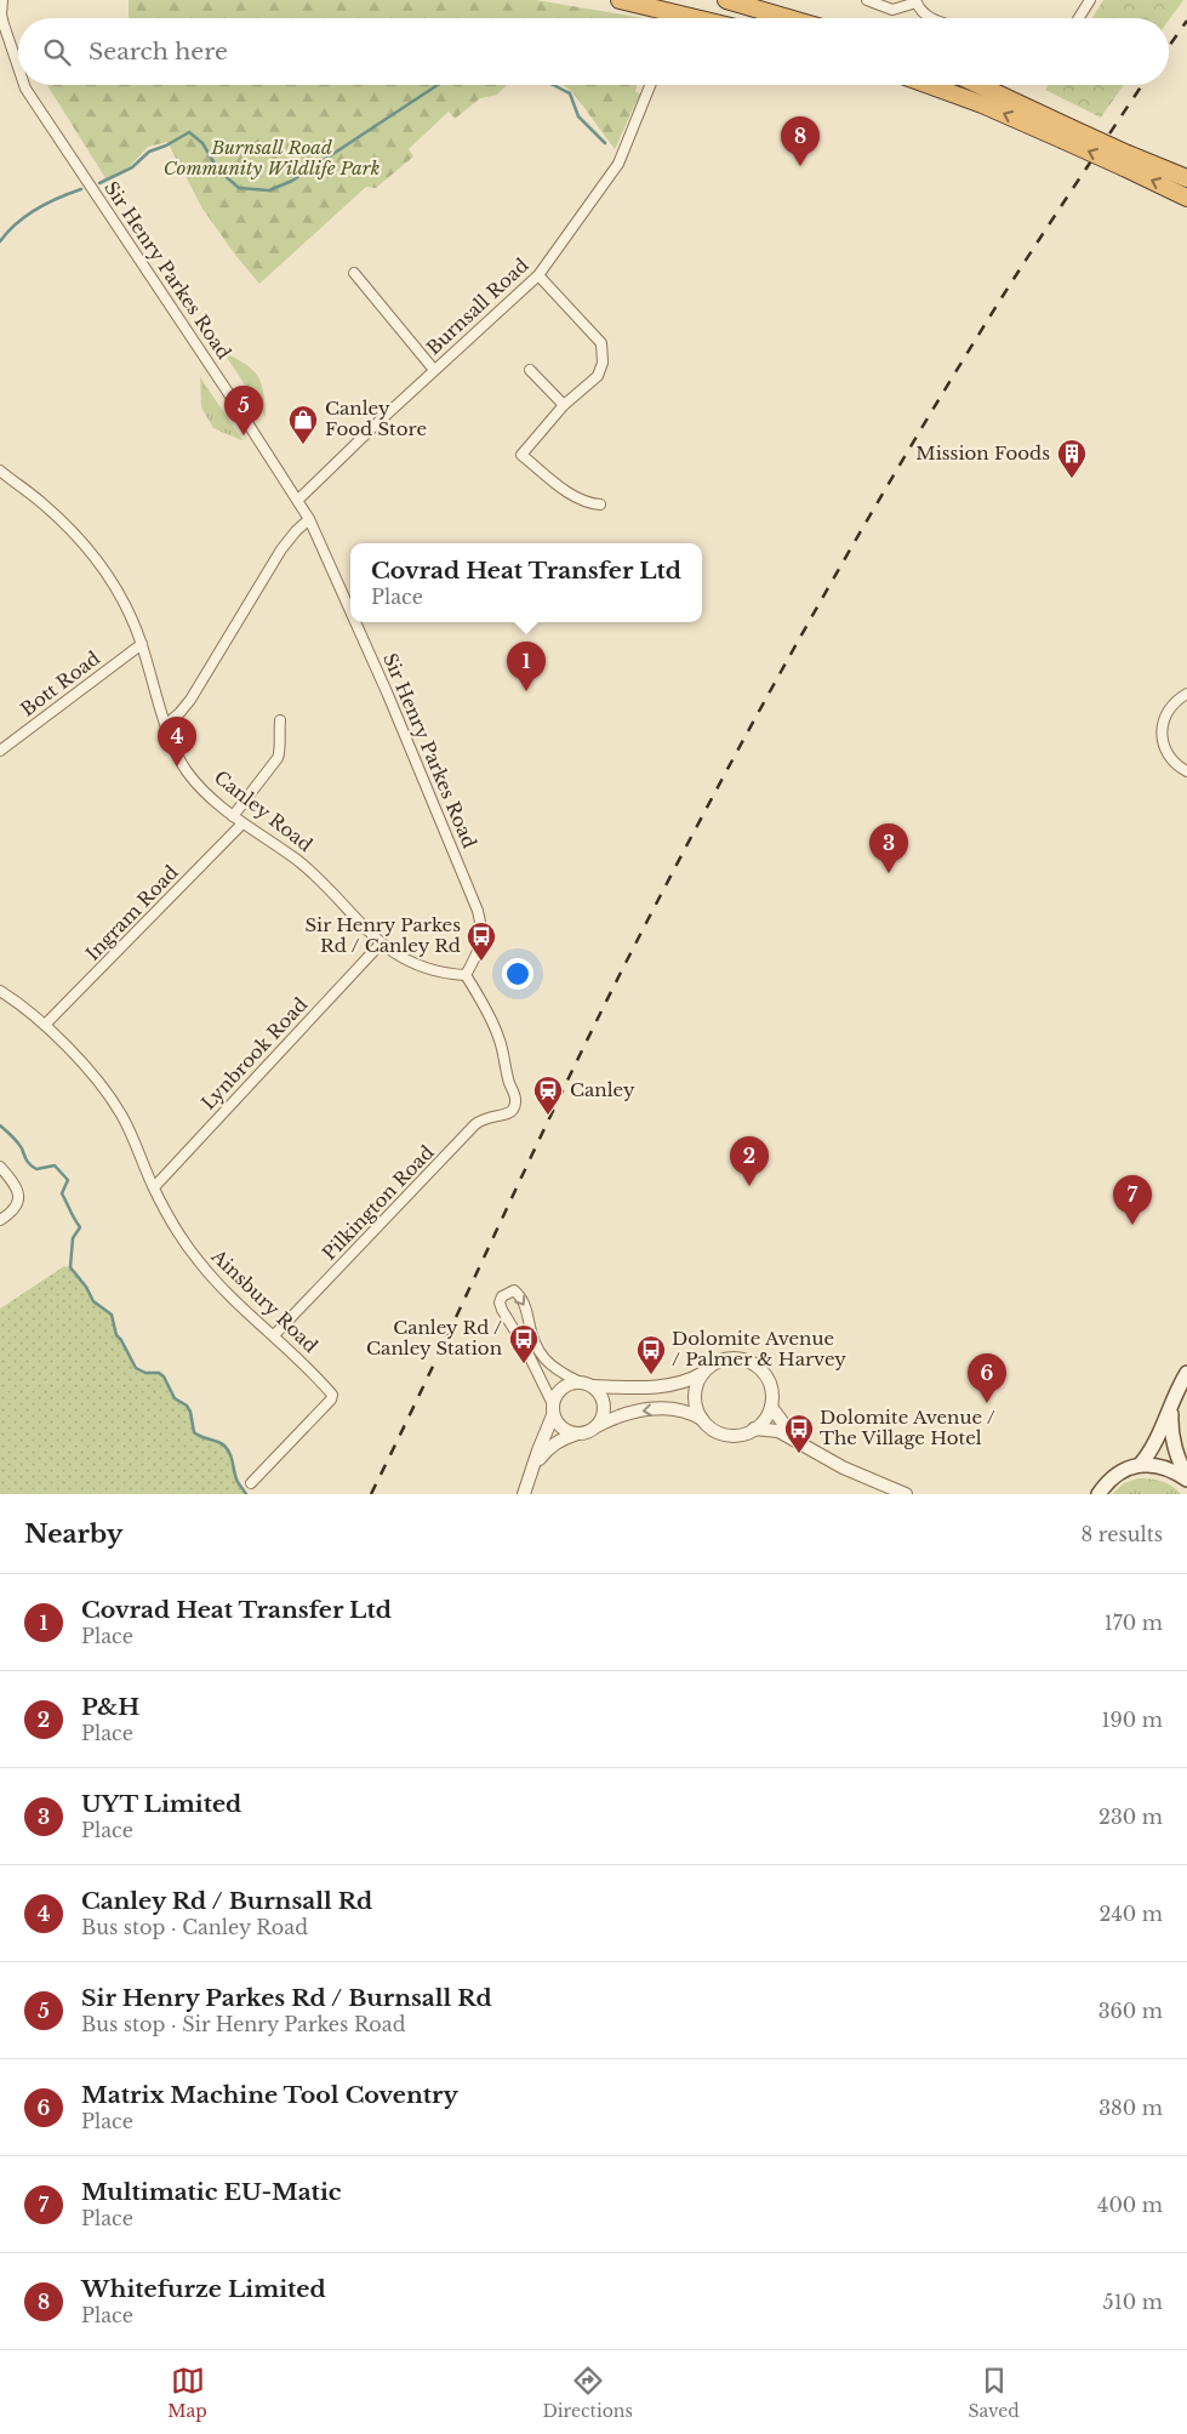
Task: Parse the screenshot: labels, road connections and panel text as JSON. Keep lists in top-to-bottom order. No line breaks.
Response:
{"streets":{"street":["Sir Henry Parkes Road","Burnsall Road","Bott Road","Canley Road","Ingram Road","Lynbrook Road","Pilkington Road","Ainsbury Road"]},"crossings":[["Sir Henry Parkes Road","Burnsall Road"],["Sir Henry Parkes Road","Canley Road"],["Sir Henry Parkes Road","Pilkington Road"],["Bott Road","Canley Road"],["Canley Road","Ingram Road"],["Canley Road","Lynbrook Road"],["Canley Road","Pilkington Road"],["Ingram Road","Ainsbury Road"],["Lynbrook Road","Ainsbury Road"],["Pilkington Road","Ainsbury Road"]],"parks":["Burnsall Road Community Wildlife Park"],"places":{"shop":["Canley Food Store"],"building":["Mission Foods"],"bus stop":["Sir Henry Parkes Rd / Canley Rd","Canley Rd / Canley Station","Dolomite Avenue / Palmer & Harvey","Dolomite Avenue / The Village Hotel"],"station":["Canley"]},"page":{"search":"Search here","pins":["8","5","1","4","3","2","7","6"],"popup":["Covrad Heat Transfer Ltd","Place"],"heading":["Nearby","8 results"],"list":[{"mark":"1","name":"Covrad Heat Transfer Ltd","note":"Place","value":"170 m"},{"mark":"2","name":"P&H","note":"Place","value":"190 m"},{"mark":"3","name":"UYT Limited","note":"Place","value":"230 m"},{"mark":"4","name":"Canley Rd / Burnsall Rd","note":"Bus stop · Canley Road","value":"240 m"},{"mark":"5","name":"Sir Henry Parkes Rd / Burnsall Rd","note":"Bus stop · Sir Henry Parkes Road","value":"360 m"},{"mark":"6","name":"Matrix Machine Tool Coventry","note":"Place","value":"380 m"},{"mark":"7","name":"Multimatic EU-Matic","note":"Place","value":"400 m"},{"mark":"8","name":"Whitefurze Limited","note":"Place","value":"510 m"}],"nav":["Map","Directions","Saved"]}}
